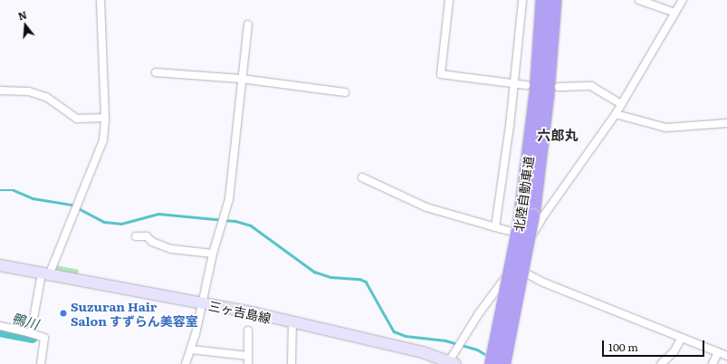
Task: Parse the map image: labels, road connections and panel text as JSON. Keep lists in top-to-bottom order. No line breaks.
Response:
{"streets":{"highway":["北陸自動車道"],"main road":["三ヶ吉島線"]},"districts":["六郎丸"],"water":["鴨川"],"places":["Suzuran Hair Salon すずらん美容室"],"scale_bar":"100 m","north":"top"}
